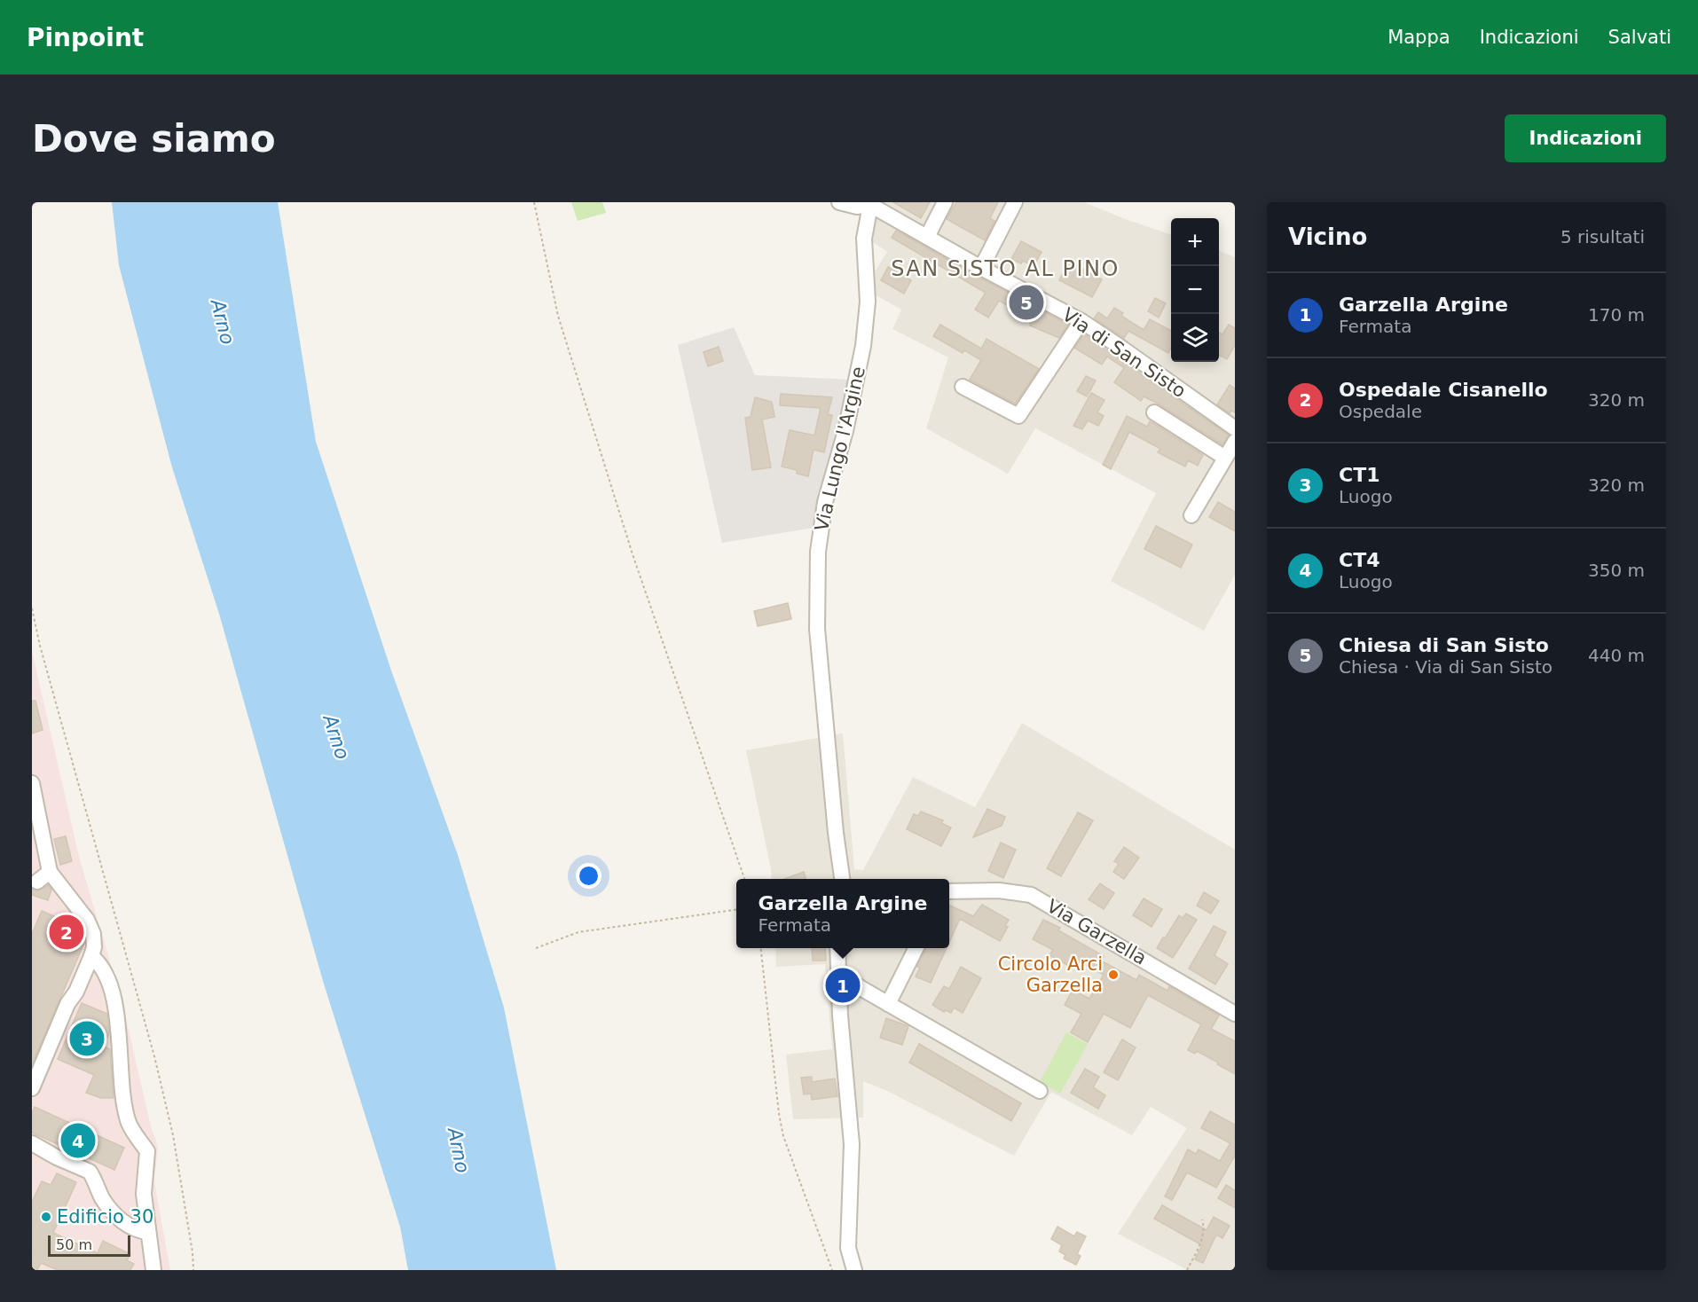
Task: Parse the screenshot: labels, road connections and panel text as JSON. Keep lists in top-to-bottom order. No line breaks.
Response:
{"streets":{"street":["Via di San Sisto","Via Lungo l'Argine","Via Garzella"]},"crossings":[["Via di San Sisto","Via Lungo l'Argine"]],"districts":["SAN SISTO AL PINO"],"water":["Arno"],"places":["Circolo Arci Garzella","Edificio 30"],"scale_bar":"50 m","page":{"header":"Pinpoint","nav":["Mappa","Indicazioni","Salvati"],"buttons":"Indicazioni","title":"Dove siamo","heading":["Vicino","5 risultati"],"map_buttons":["+","−"],"list":[{"mark":"1","name":"Garzella Argine","note":"Fermata","value":"170 m"},{"mark":"2","name":"Ospedale Cisanello","note":"Ospedale","value":"320 m"},{"mark":"3","name":"CT1","note":"Luogo","value":"320 m"},{"mark":"4","name":"CT4","note":"Luogo","value":"350 m"},{"mark":"5","name":"Chiesa di San Sisto","note":"Chiesa · Via di San Sisto","value":"440 m"}],"pins":["5","2","1","3","4"],"popup":["Garzella Argine","Fermata"],"scale":"50 m"}}
